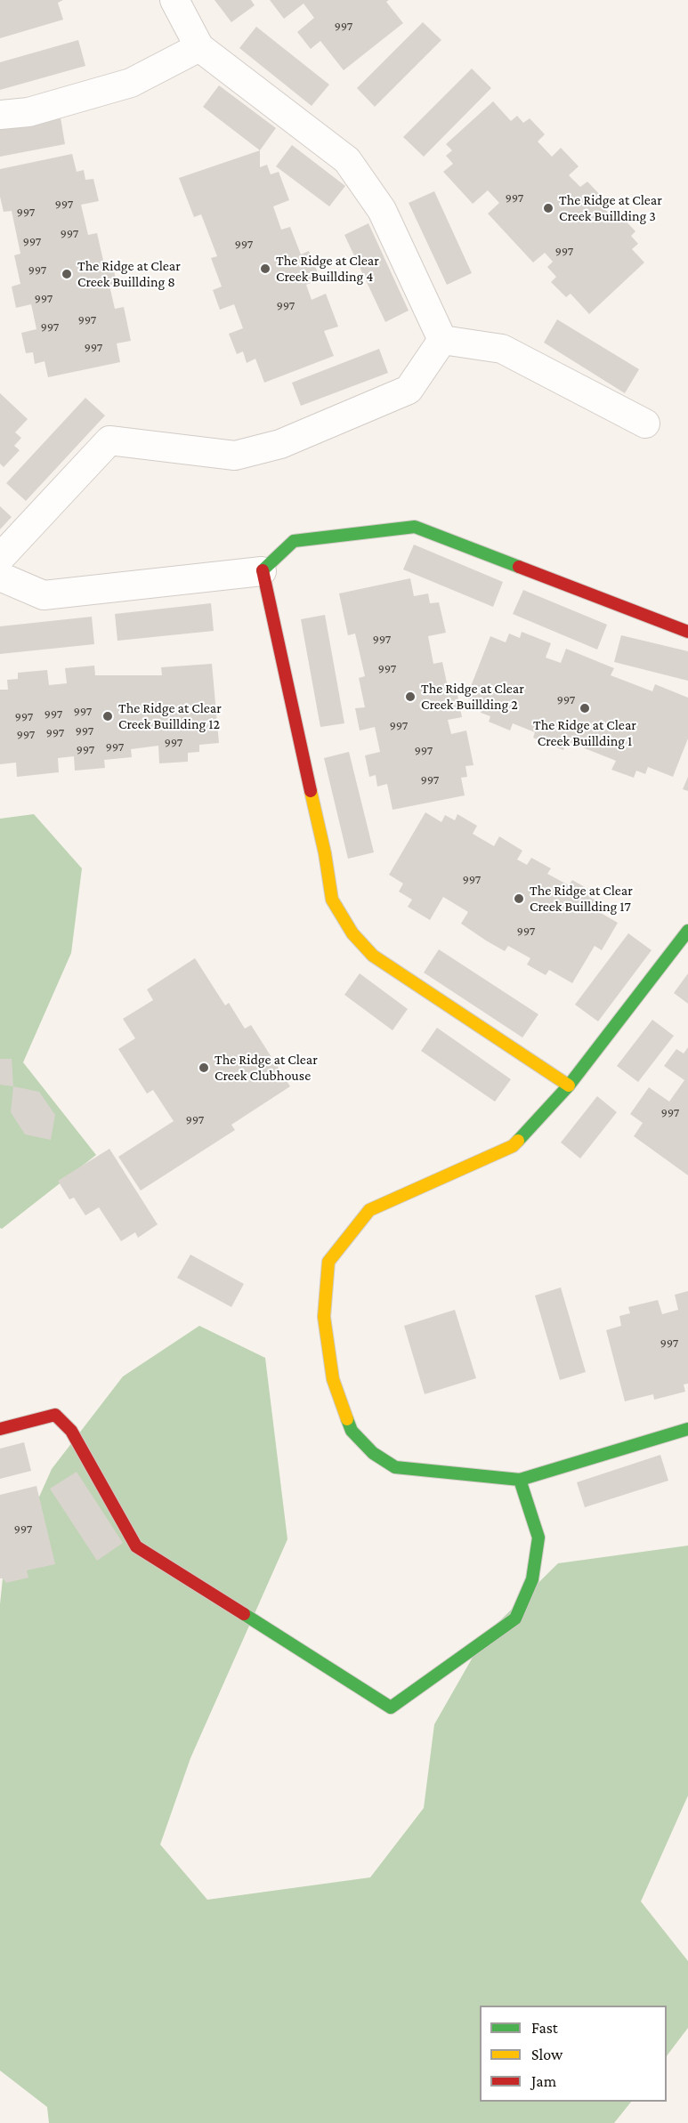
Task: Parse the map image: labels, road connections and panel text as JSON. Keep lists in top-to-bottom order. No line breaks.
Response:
{"places":["The Ridge at Clear Creek Buillding 3","The Ridge at Clear Creek Buillding 4","The Ridge at Clear Creek Buillding 8","The Ridge at Clear Creek Buillding 2","The Ridge at Clear Creek Buillding 1","The Ridge at Clear Creek Buillding 12","The Ridge at Clear Creek Buillding 17","The Ridge at Clear Creek Clubhouse"],"house_numbers":["997","997","997","997","997","997","997","997","997","997","997","997","997","997","997","997","997","997","997","997","997","997","997","997","997","997","997","997","997","997","997","997","997","997","997"],"legend":["Fast","Slow","Jam"]}
